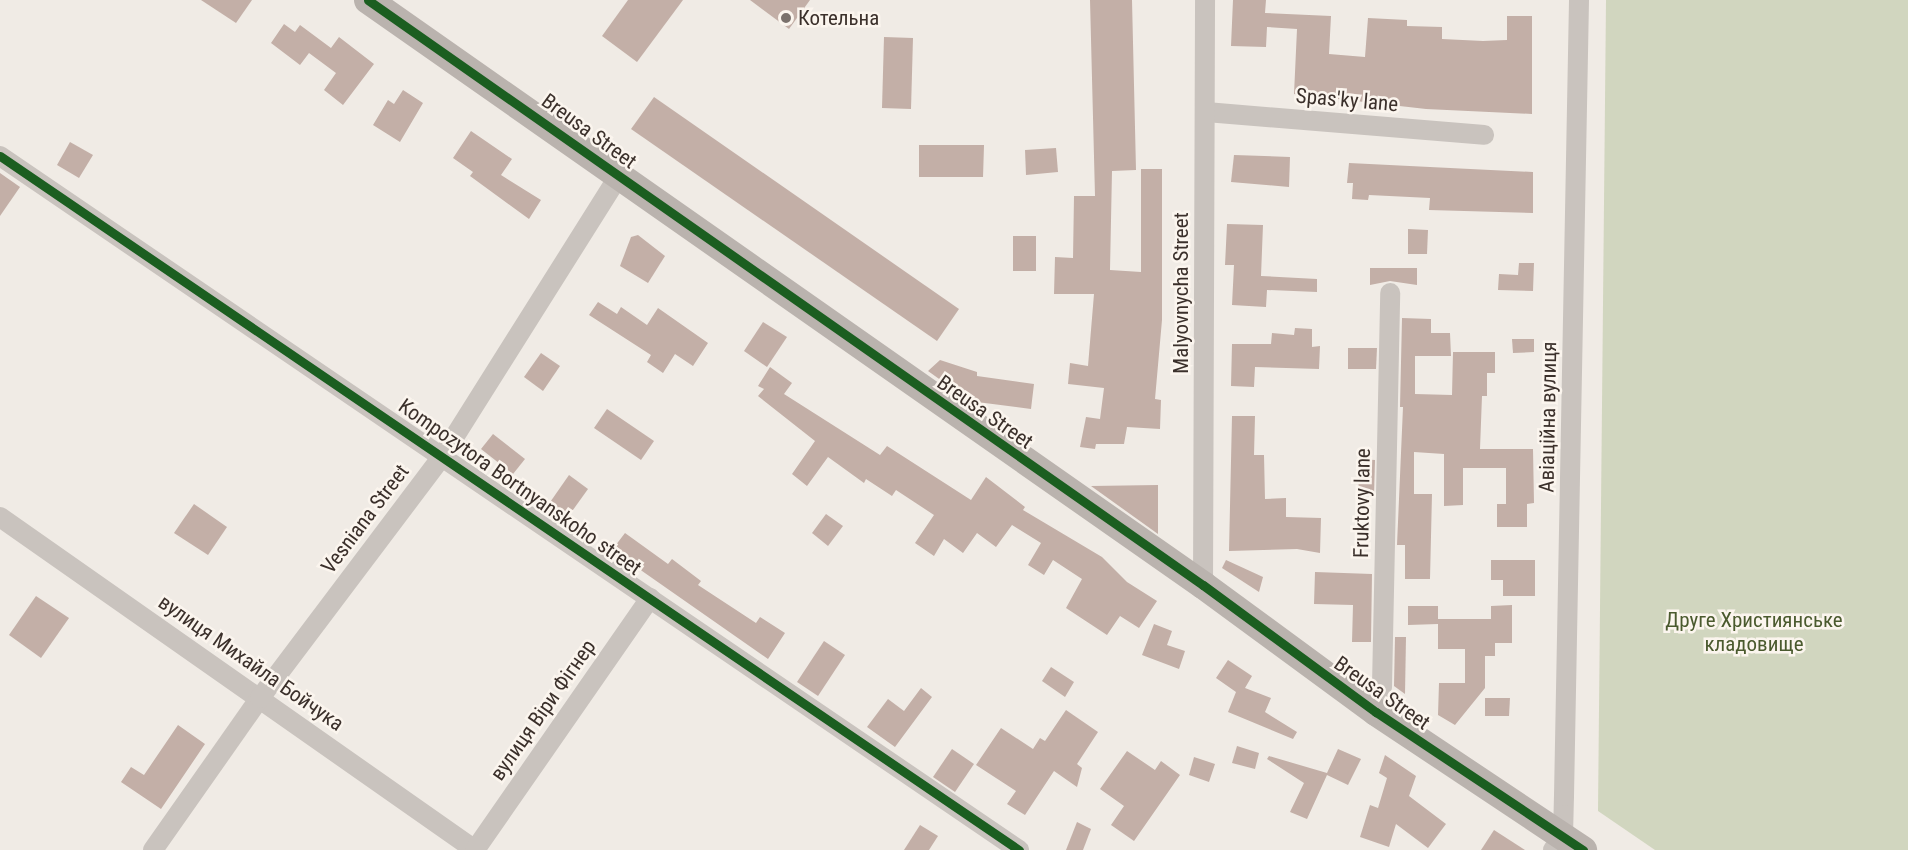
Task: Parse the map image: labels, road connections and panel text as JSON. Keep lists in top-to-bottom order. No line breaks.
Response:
{"streets":{"street":["Spas'ky lane","Breusa Street","Malyovnycha Street","Авіаційна вулиця","Kompozytora Bortnyanskoho street","Fruktovy lane","Vesniana Street","вулиця Михайла Бойчука","вулиця Віри Фігнер"]},"crossings":[["Spas'ky lane","Malyovnycha Street"],["Breusa Street","Malyovnycha Street"],["Breusa Street","Авіаційна вулиця"],["Breusa Street","Fruktovy lane"],["Breusa Street","Vesniana Street"],["Kompozytora Bortnyanskoho street","Vesniana Street"],["Kompozytora Bortnyanskoho street","вулиця Віри Фігнер"],["Vesniana Street","вулиця Михайла Бойчука"],["вулиця Михайла Бойчука","вулиця Віри Фігнер"]],"parks":["Друге Християнське кладовище"],"places":["Котельна"]}
